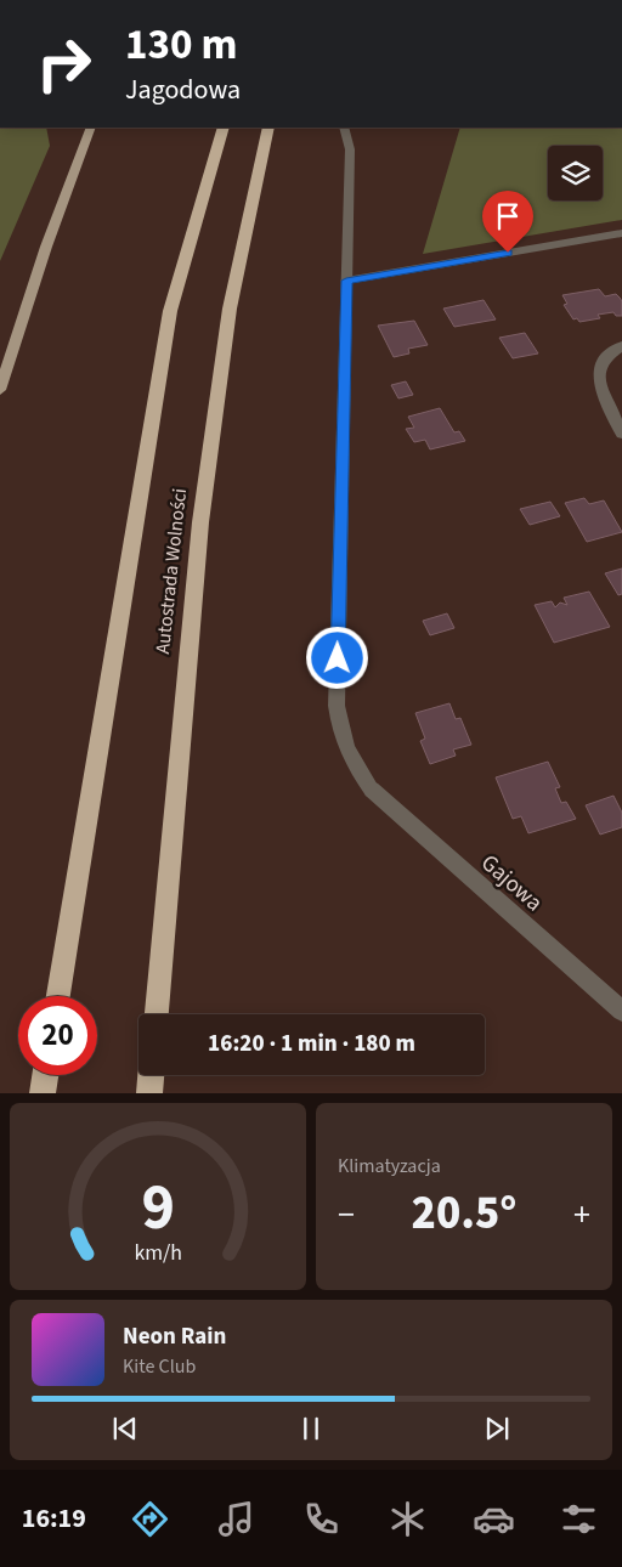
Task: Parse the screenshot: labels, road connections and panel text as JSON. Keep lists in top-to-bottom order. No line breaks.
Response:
{"streets":{"highway":["Autostrada Wolności"],"street":["Gajowa"]},"page":{"turn":["130 m","Jagodowa"],"limit":"20","trip":"16:20 · 1 min · 180 m","tile":"Klimatyzacja","heat":["−","20.5°","+"],"song":["Neon Rain","Kite Club"],"tabs":"16:19","gauge":["9","km/h"]}}
